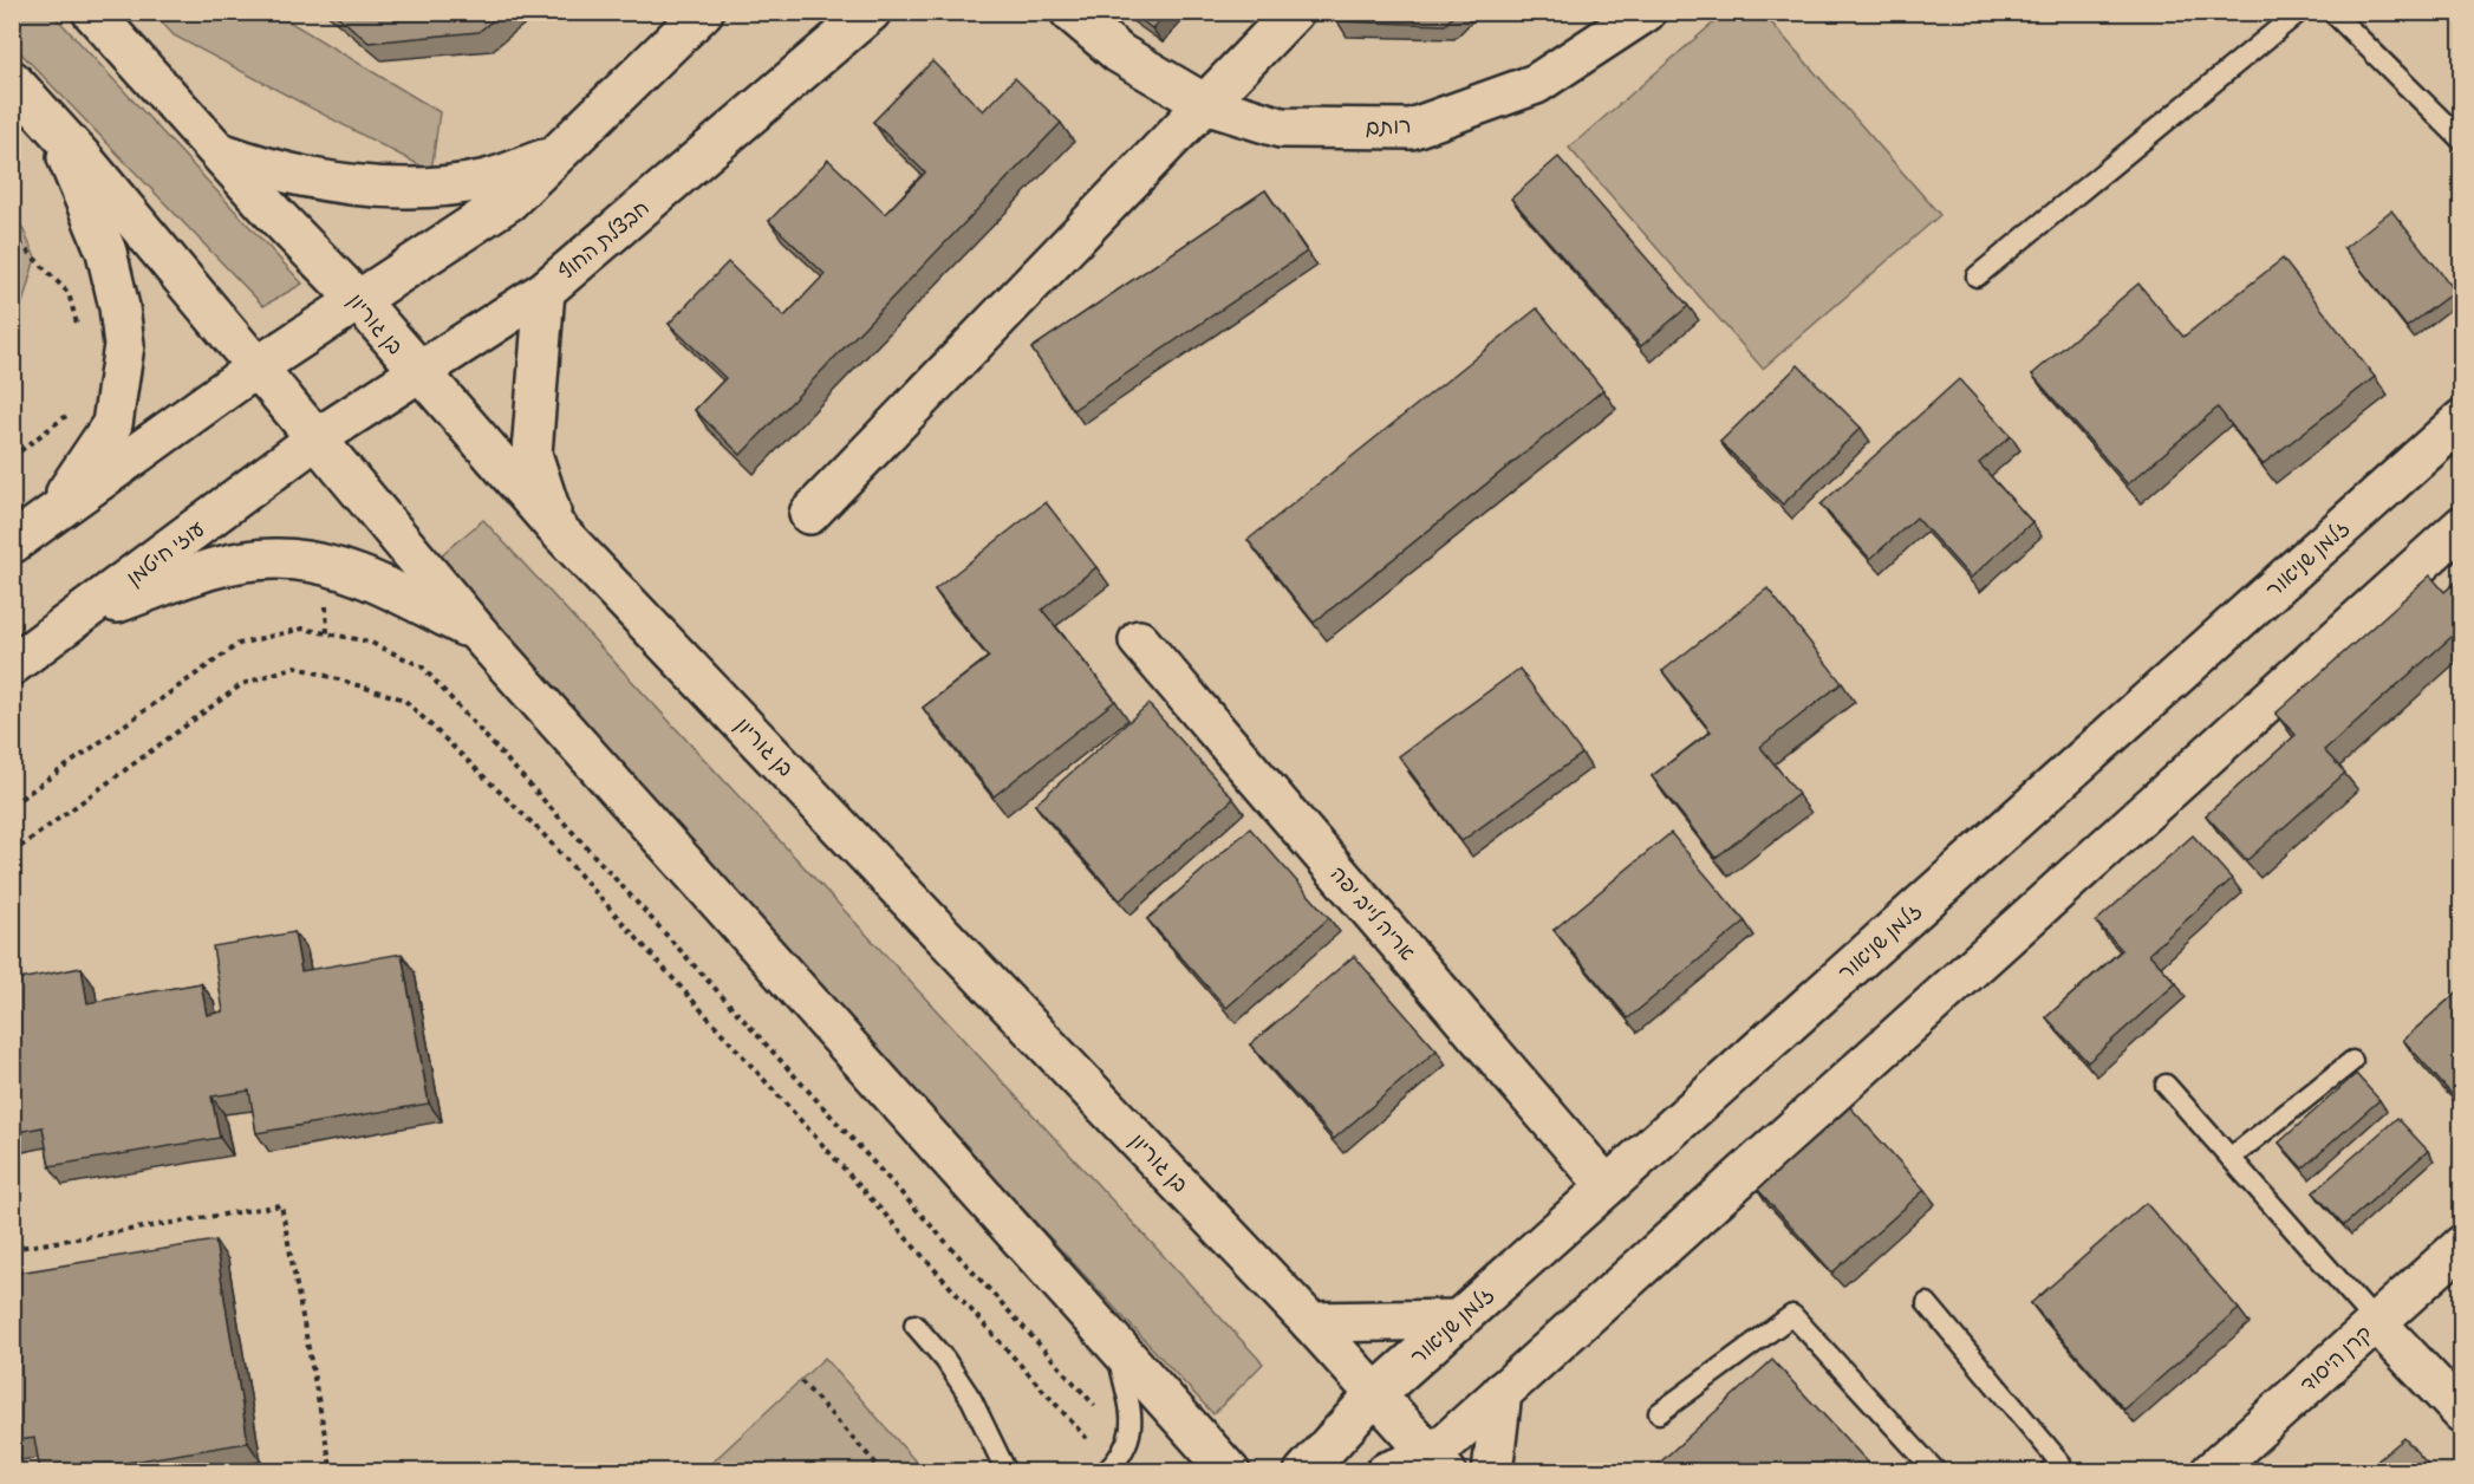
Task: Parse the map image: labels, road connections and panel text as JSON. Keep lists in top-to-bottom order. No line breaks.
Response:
{"streets":{"street":["רותם","חבצלת החוף","בן גוריון","עוזי חיטמן","זלמן שניאור","אריה לייב יפה","קרן היסוד"]},"crossings":[["חבצלת החוף","בן גוריון"],["חבצלת החוף","עוזי חיטמן"],["בן גוריון","זלמן שניאור"],["זלמן שניאור","אריה לייב יפה"]]}
